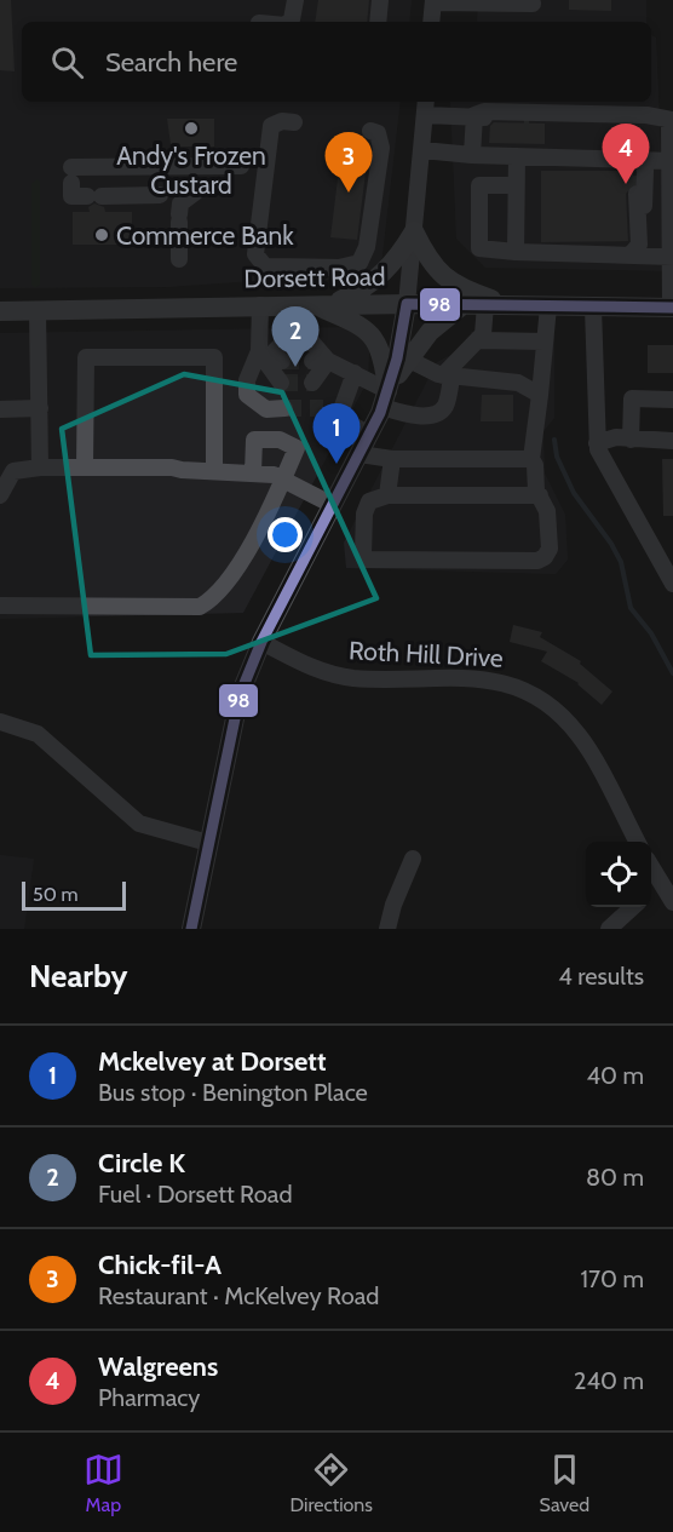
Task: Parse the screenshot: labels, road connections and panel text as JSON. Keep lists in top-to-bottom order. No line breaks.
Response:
{"streets":{"main road":["Dorsett Road"],"street":["Roth Hill Drive"]},"places":["Andy's Frozen Custard","Commerce Bank"],"lines":["transit line 98"],"scale_bar":"50 m","page":{"search":"Search here","pins":["4","3","2","1"],"scale":"50 m","heading":["Nearby","4 results"],"list":[{"mark":"1","name":"Mckelvey at Dorsett","note":"Bus stop · Benington Place","value":"40 m"},{"mark":"2","name":"Circle K","note":"Fuel · Dorsett Road","value":"80 m"},{"mark":"3","name":"Chick-fil-A","note":"Restaurant · McKelvey Road","value":"170 m"},{"mark":"4","name":"Walgreens","note":"Pharmacy","value":"240 m"}],"nav":["Map","Directions","Saved"]}}
